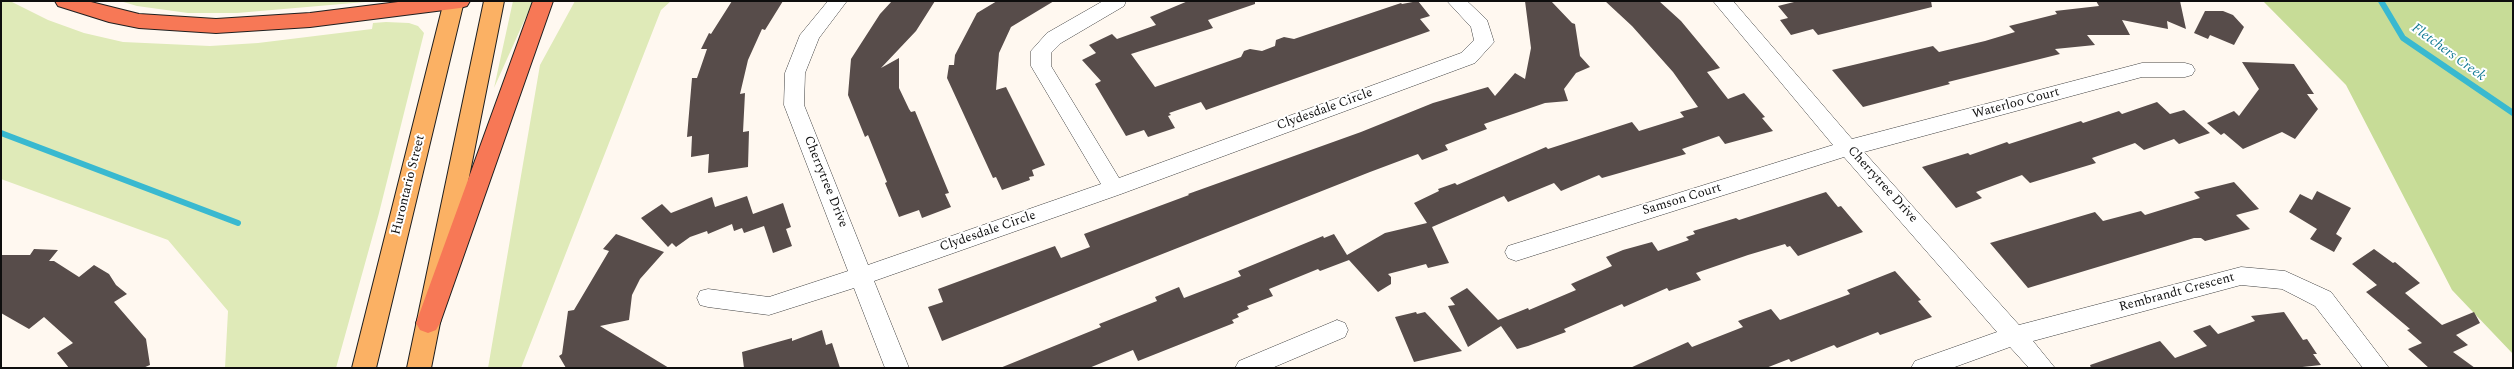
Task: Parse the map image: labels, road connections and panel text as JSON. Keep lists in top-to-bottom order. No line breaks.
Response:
{"streets":{"main road":["Hurontario Street"],"street":["Waterloo Court","Clydesdale Circle","Cherrytree Drive","Samson Court","Rembrandt Crescent"]},"crossings":[["Waterloo Court","Cherrytree Drive"],["Waterloo Court","Samson Court"],["Clydesdale Circle","Cherrytree Drive"],["Cherrytree Drive","Samson Court"],["Cherrytree Drive","Rembrandt Crescent"]],"water":["Fletchers Creek"]}
